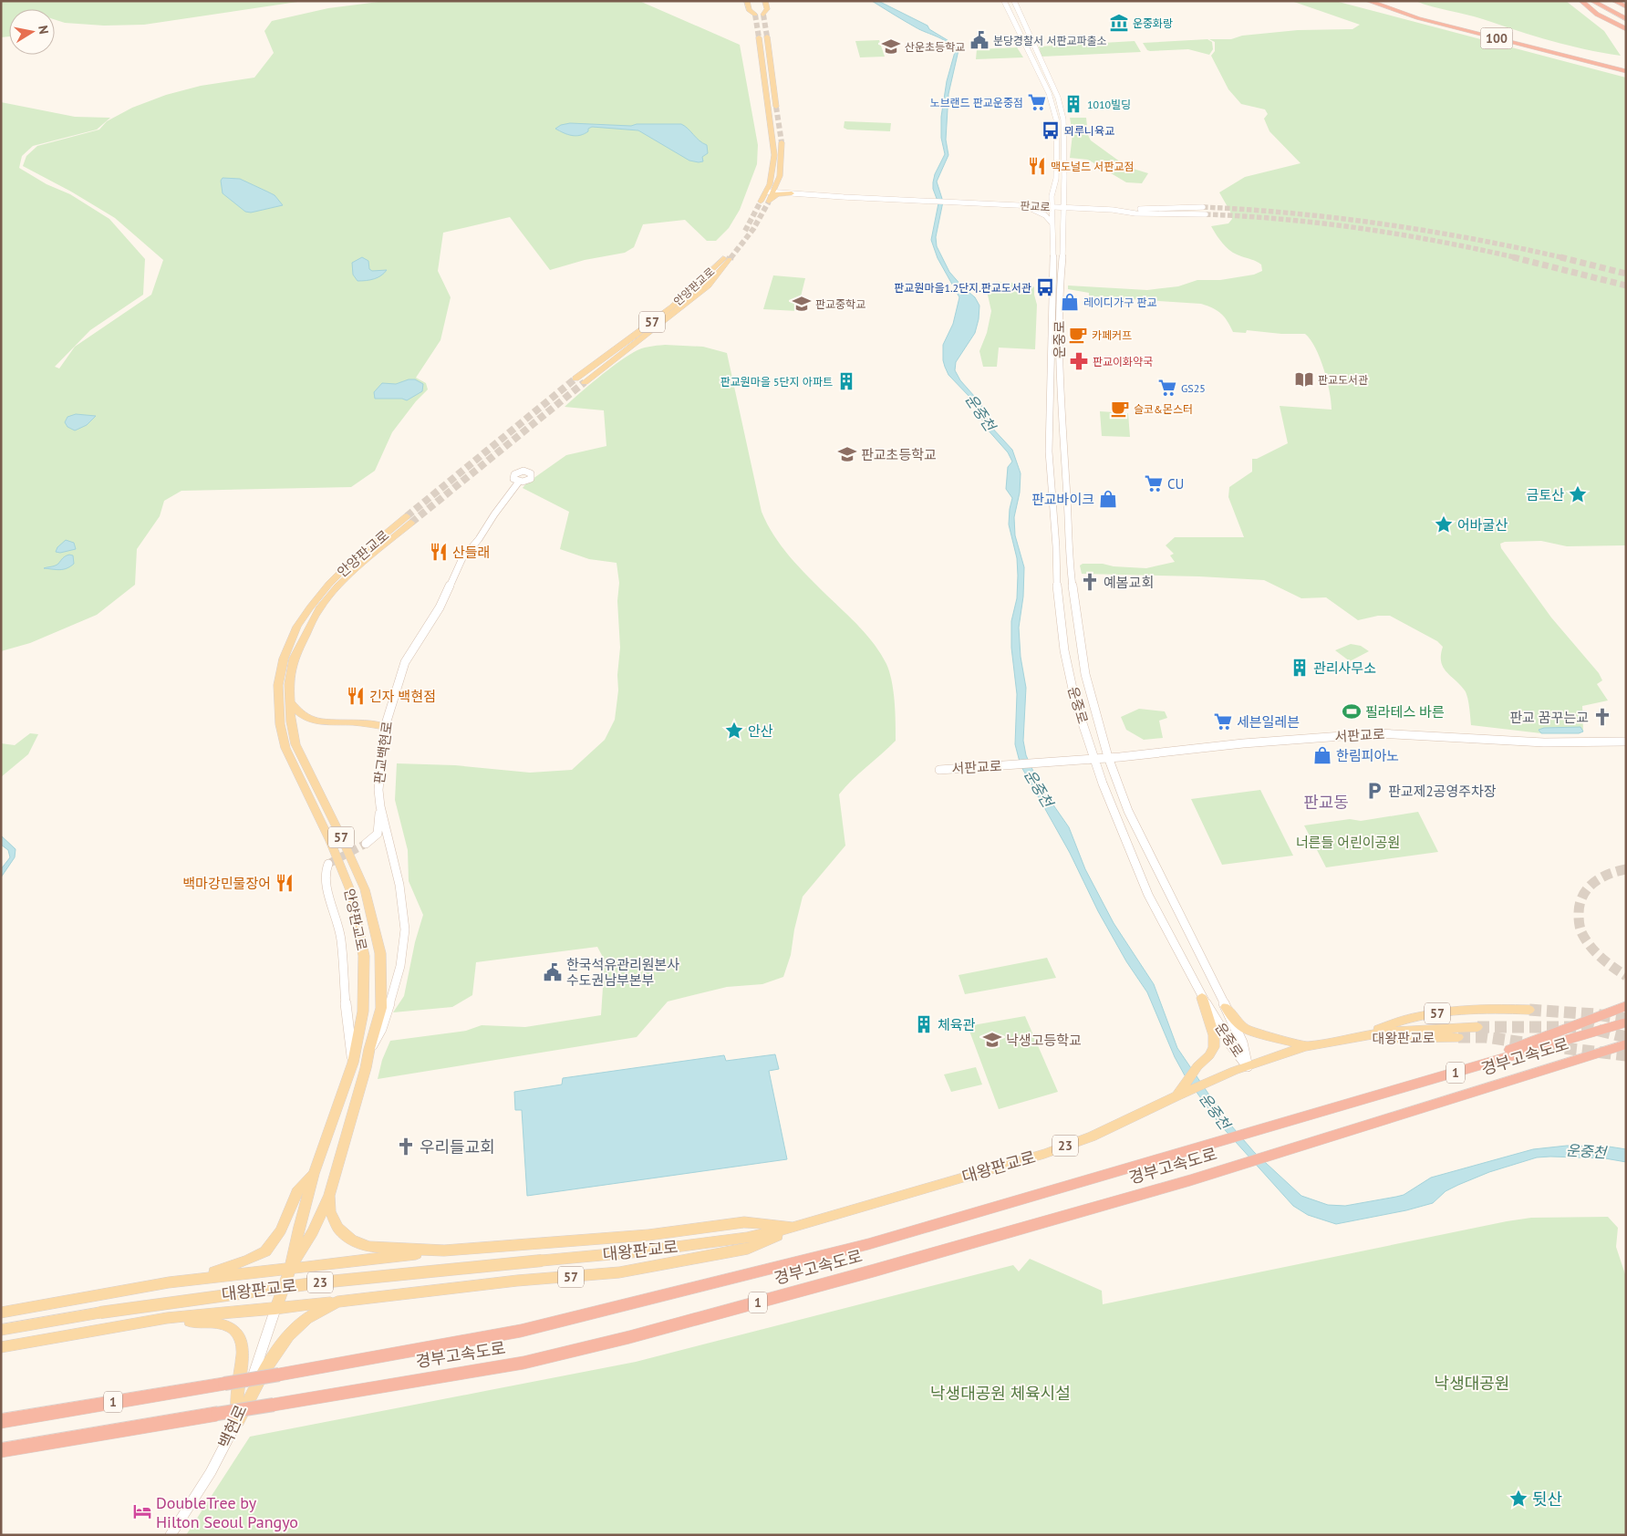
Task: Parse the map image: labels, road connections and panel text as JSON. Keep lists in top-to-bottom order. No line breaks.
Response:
{"streets":{"highway":["100","경부고속도로","1"],"main road":["판교로","안양판교로","57","운중로","서판교로","판교백현로","대왕판교로","23","백현로"]},"crossings":[["판교로","운중로"],["안양판교로","57"],["안양판교로","판교백현로"],["안양판교로","대왕판교로"],["안양판교로","백현로"],["57","대왕판교로"],["운중로","서판교로"],["운중로","23"],["대왕판교로","23"],["대왕판교로","백현로"]],"districts":["판교동"],"water":["운중천"],"parks":["너른들 어린이공원","낙생대공원","낙생대공원 체육시설"],"places":{"museum":["운중화랑"],"public building":["분당경찰서 서판교파출소","한국석유관리원본사 수도권남부본부"],"school or university":["산운초등학교","판교중학교","판교초등학교","낙생고등학교"],"supermarket":["노브랜드 판교운중점","GS25","CU","세븐일레븐"],"building":["1010빌딩","판교원마을 5단지 아파트","관리사무소","체육관"],"bus stop":["뫼루니육교","판교원마을1.2단지.판교도서관"],"restaurant":["맥도널드 서판교점","산들래","긴자 백현점","백마강민물장어"],"shop":["레이디가구 판교","판교바이크","한림피아노"],"cafe":["카페커프","슬코&몬스터"],"pharmacy":["판교이화약국"],"library":["판교도서관"],"place":["금토산","어바굴산","안산","뒷산"],"church":["예봄교회","판교 꿈꾸는교","우리들교회"],"sports":["필라테스 바른"],"parking":["판교제2공영주차장"],"hotel":["DoubleTree by Hilton Seoul Pangyo"]},"north":"right"}
